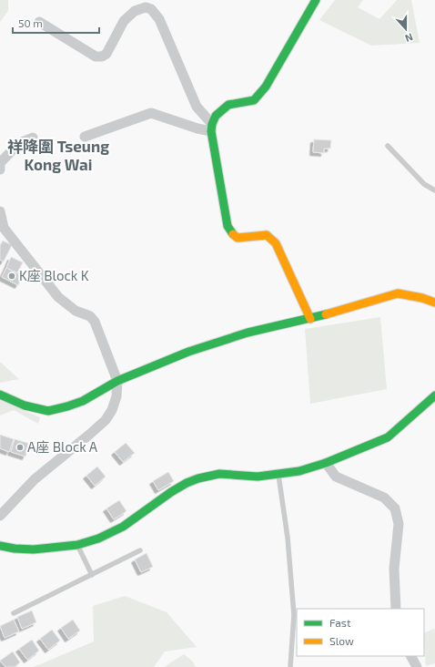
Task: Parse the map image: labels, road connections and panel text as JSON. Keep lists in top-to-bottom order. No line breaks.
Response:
{"districts":["祥降圍 Tseung Kong Wai"],"places":["K座 Block K","A座 Block A"],"legend":["Fast","Slow"],"scale_bar":"50 m","north":"bottom"}
